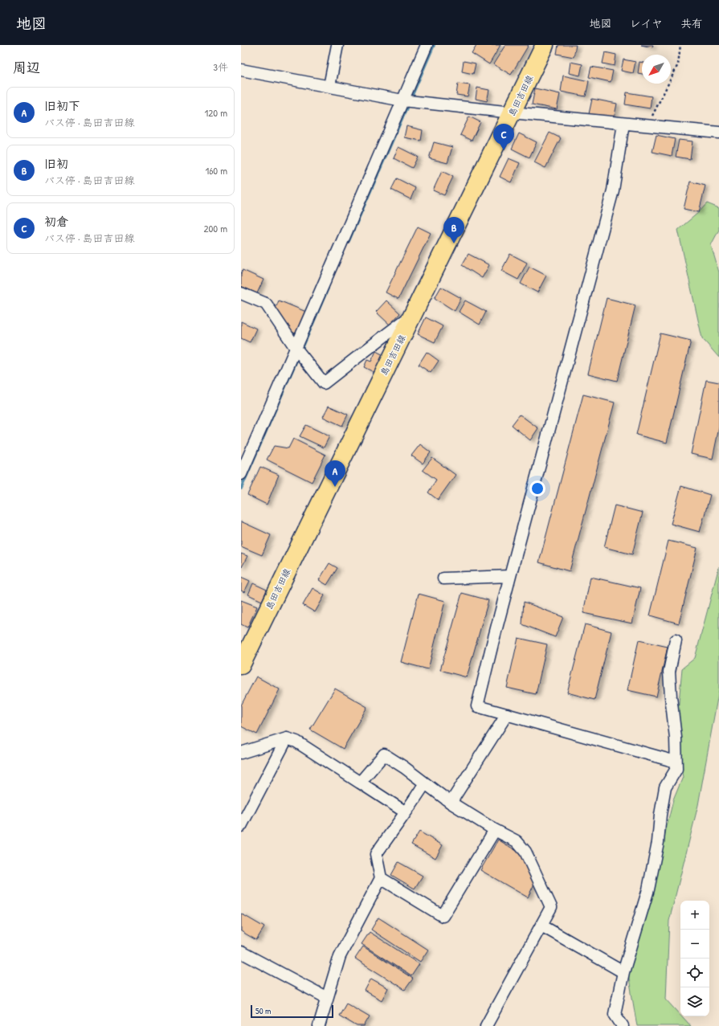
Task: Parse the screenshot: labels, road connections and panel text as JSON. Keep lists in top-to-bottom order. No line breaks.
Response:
{"streets":{"main road":["島田吉田線"]},"scale_bar":"50 m","north":"bottom left","page":{"header":"地図","nav":["地図","レイヤ","共有"],"heading":["周辺","3件"],"list":[{"mark":"A","name":"旧初下","note":"バス停 · 島田吉田線","value":"120 m"},{"mark":"B","name":"旧初","note":"バス停 · 島田吉田線","value":"160 m"},{"mark":"C","name":"初倉","note":"バス停 · 島田吉田線","value":"200 m"}],"pins":["C","B","A"],"map_buttons":["+","−"],"scale":"50 m"}}
